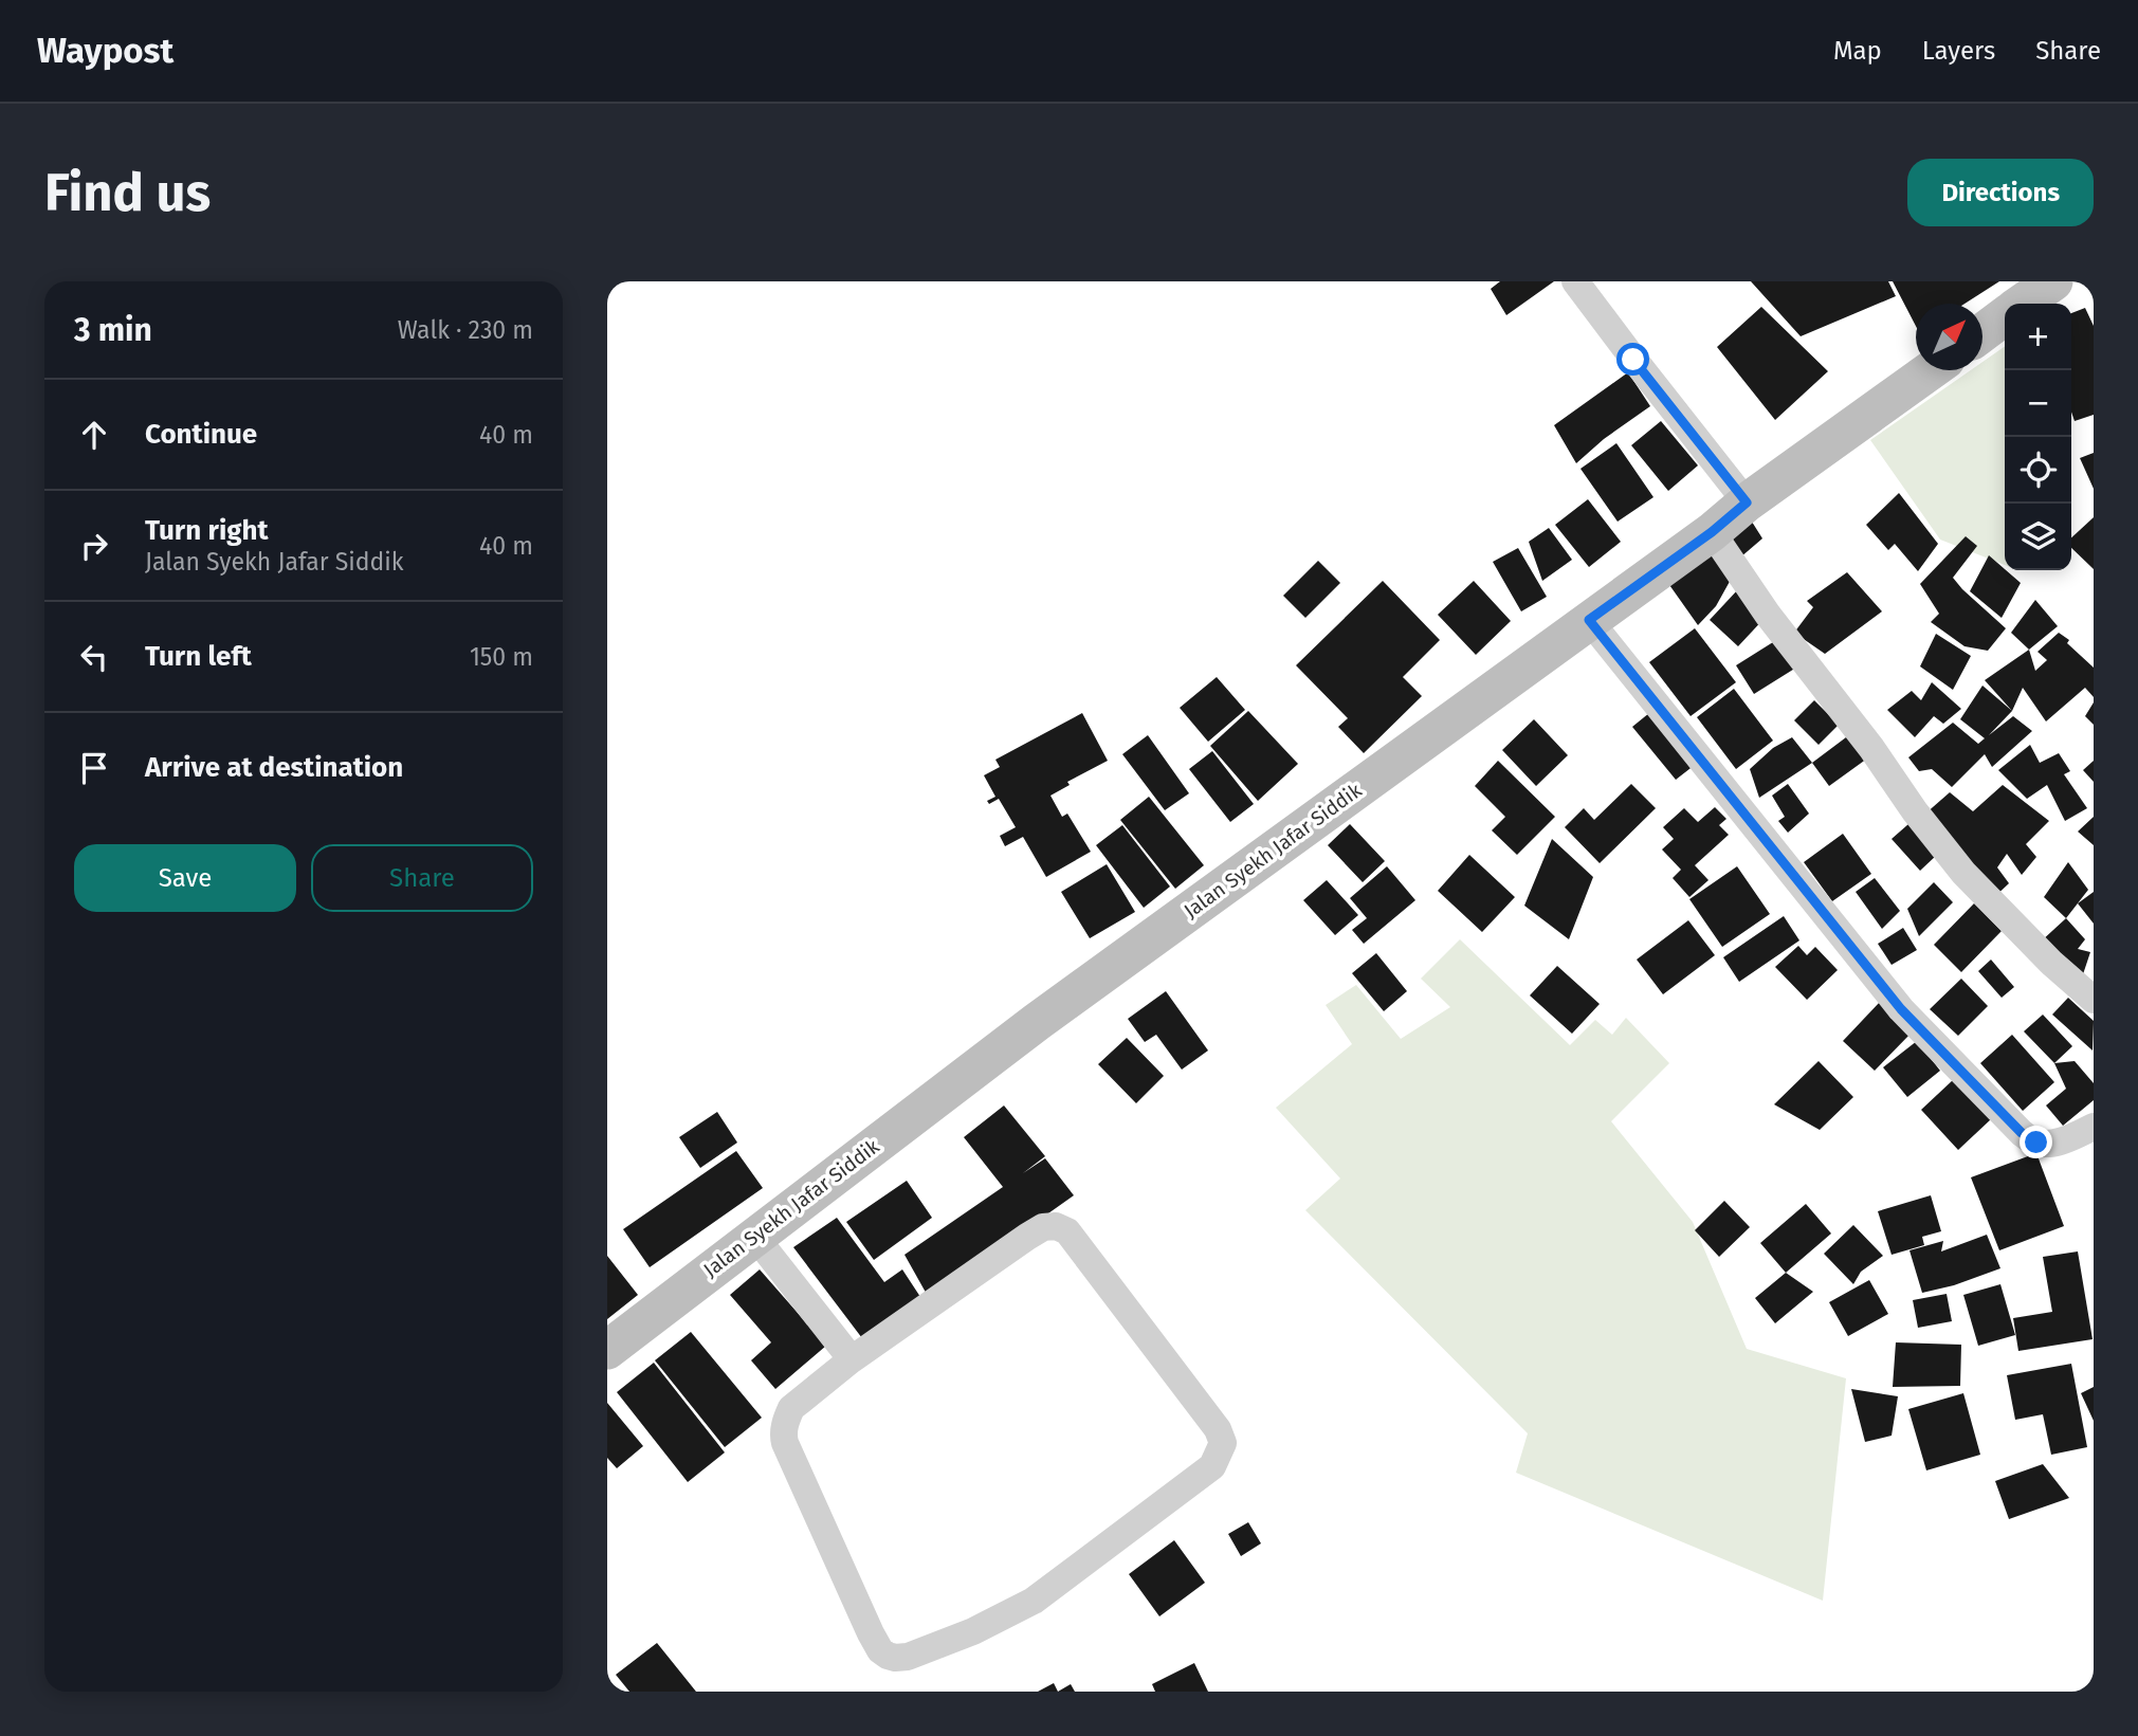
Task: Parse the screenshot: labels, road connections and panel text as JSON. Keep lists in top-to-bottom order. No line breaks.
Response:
{"streets":{"main road":["Jalan Syekh Jafar Siddik"]},"north":"top right","page":{"header":"Waypost","nav":["Map","Layers","Share"],"buttons":["Directions",["Save","Share"]],"title":"Find us","heading":["3 min","Walk · 230 m"],"map_buttons":["+","−"],"list":[["Continue","40 m"],["Turn right","Jalan Syekh Jafar Siddik","40 m"],["Turn left","150 m"],"Arrive at destination"]}}
